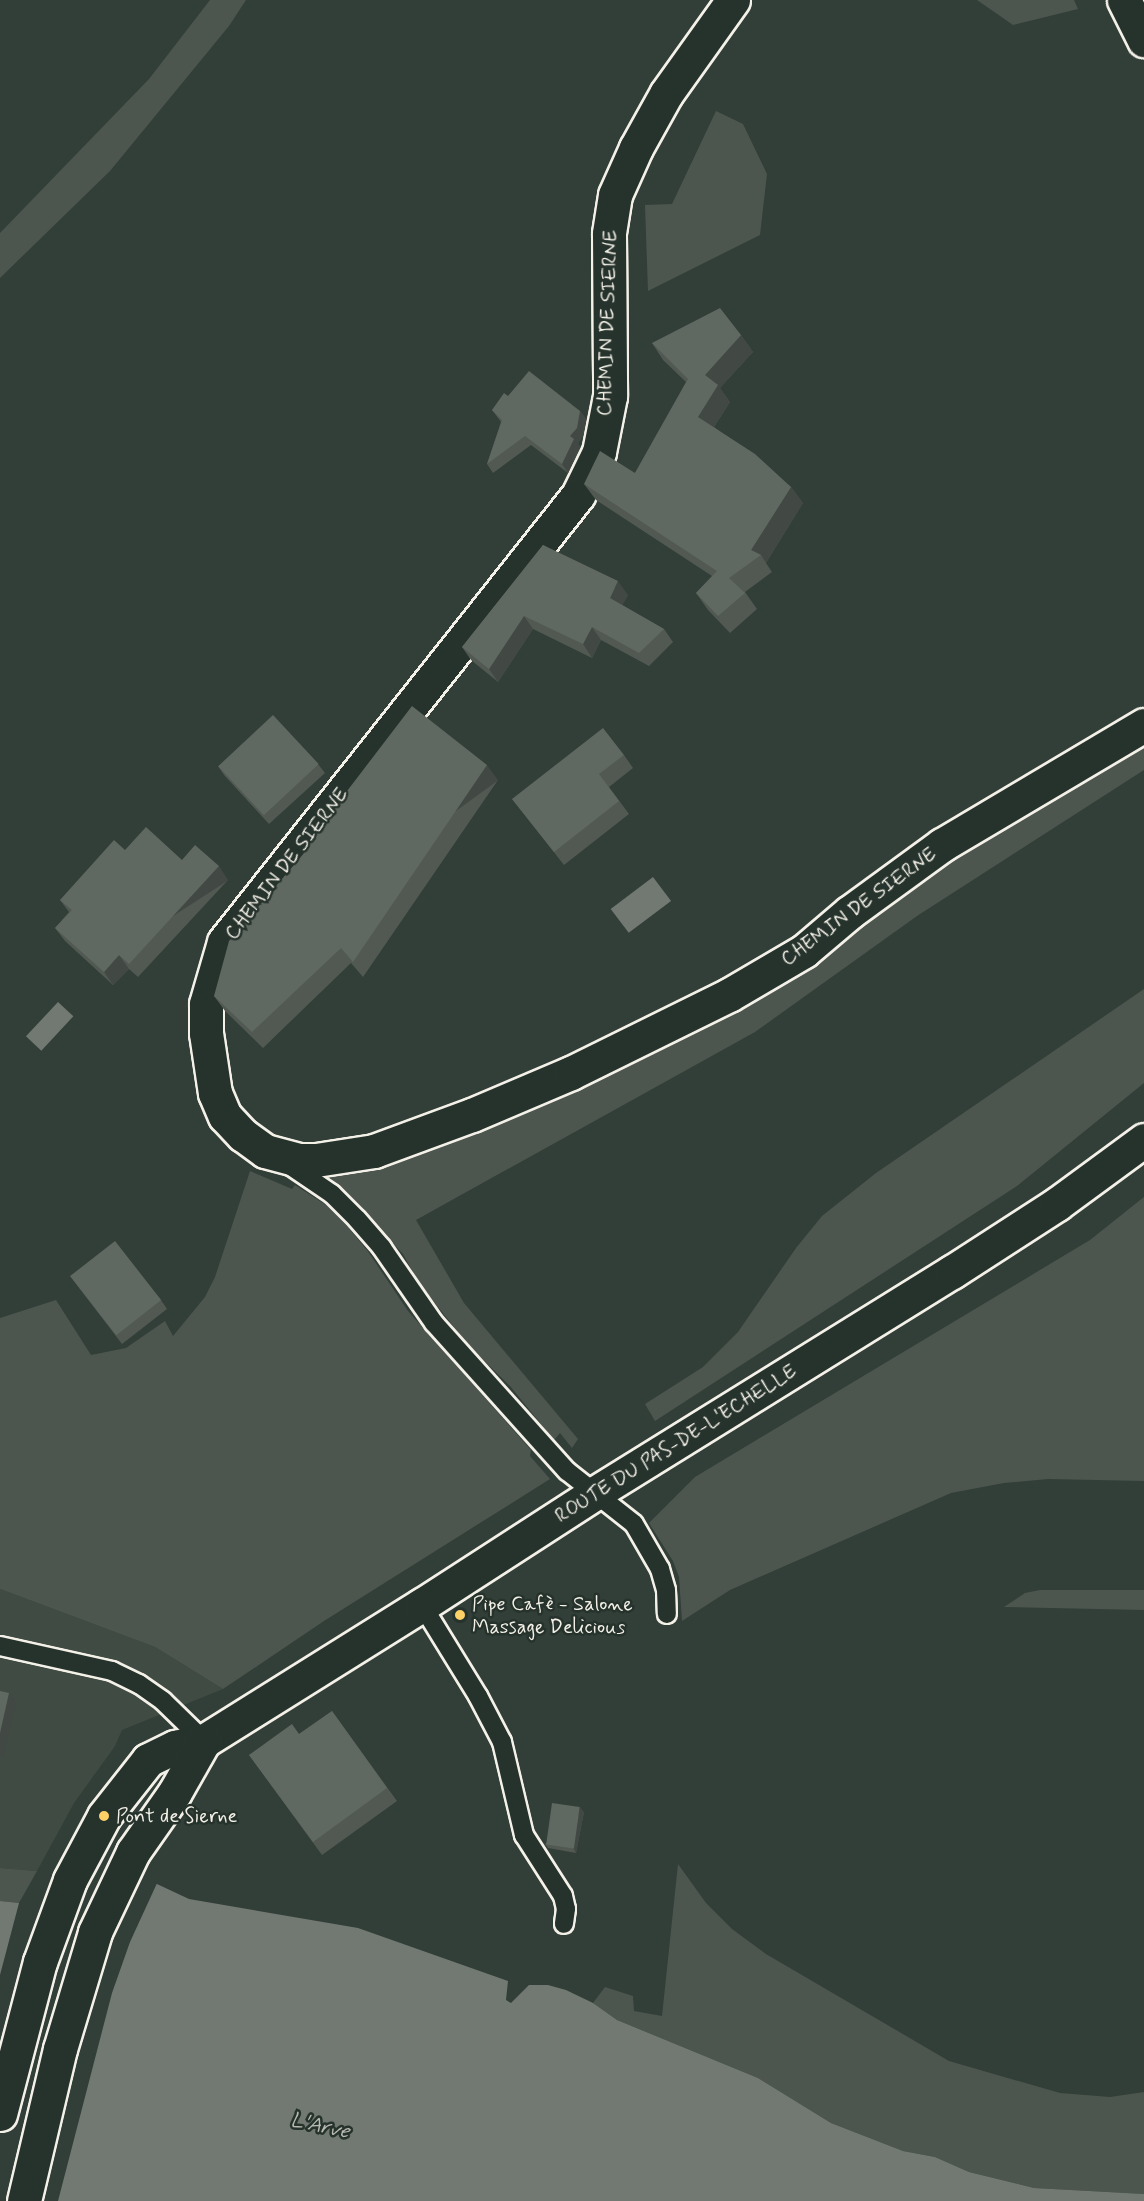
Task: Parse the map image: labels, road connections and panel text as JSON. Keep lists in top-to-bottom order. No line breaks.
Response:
{"streets":{"street":["CHEMIN DE SIERNE","ROUTE DU PAS-DE-L'ECHELLE"]},"water":["L'Arve"],"places":["Pipe Cafè - Salone Massage Delicious","Pont de Sierne"]}
